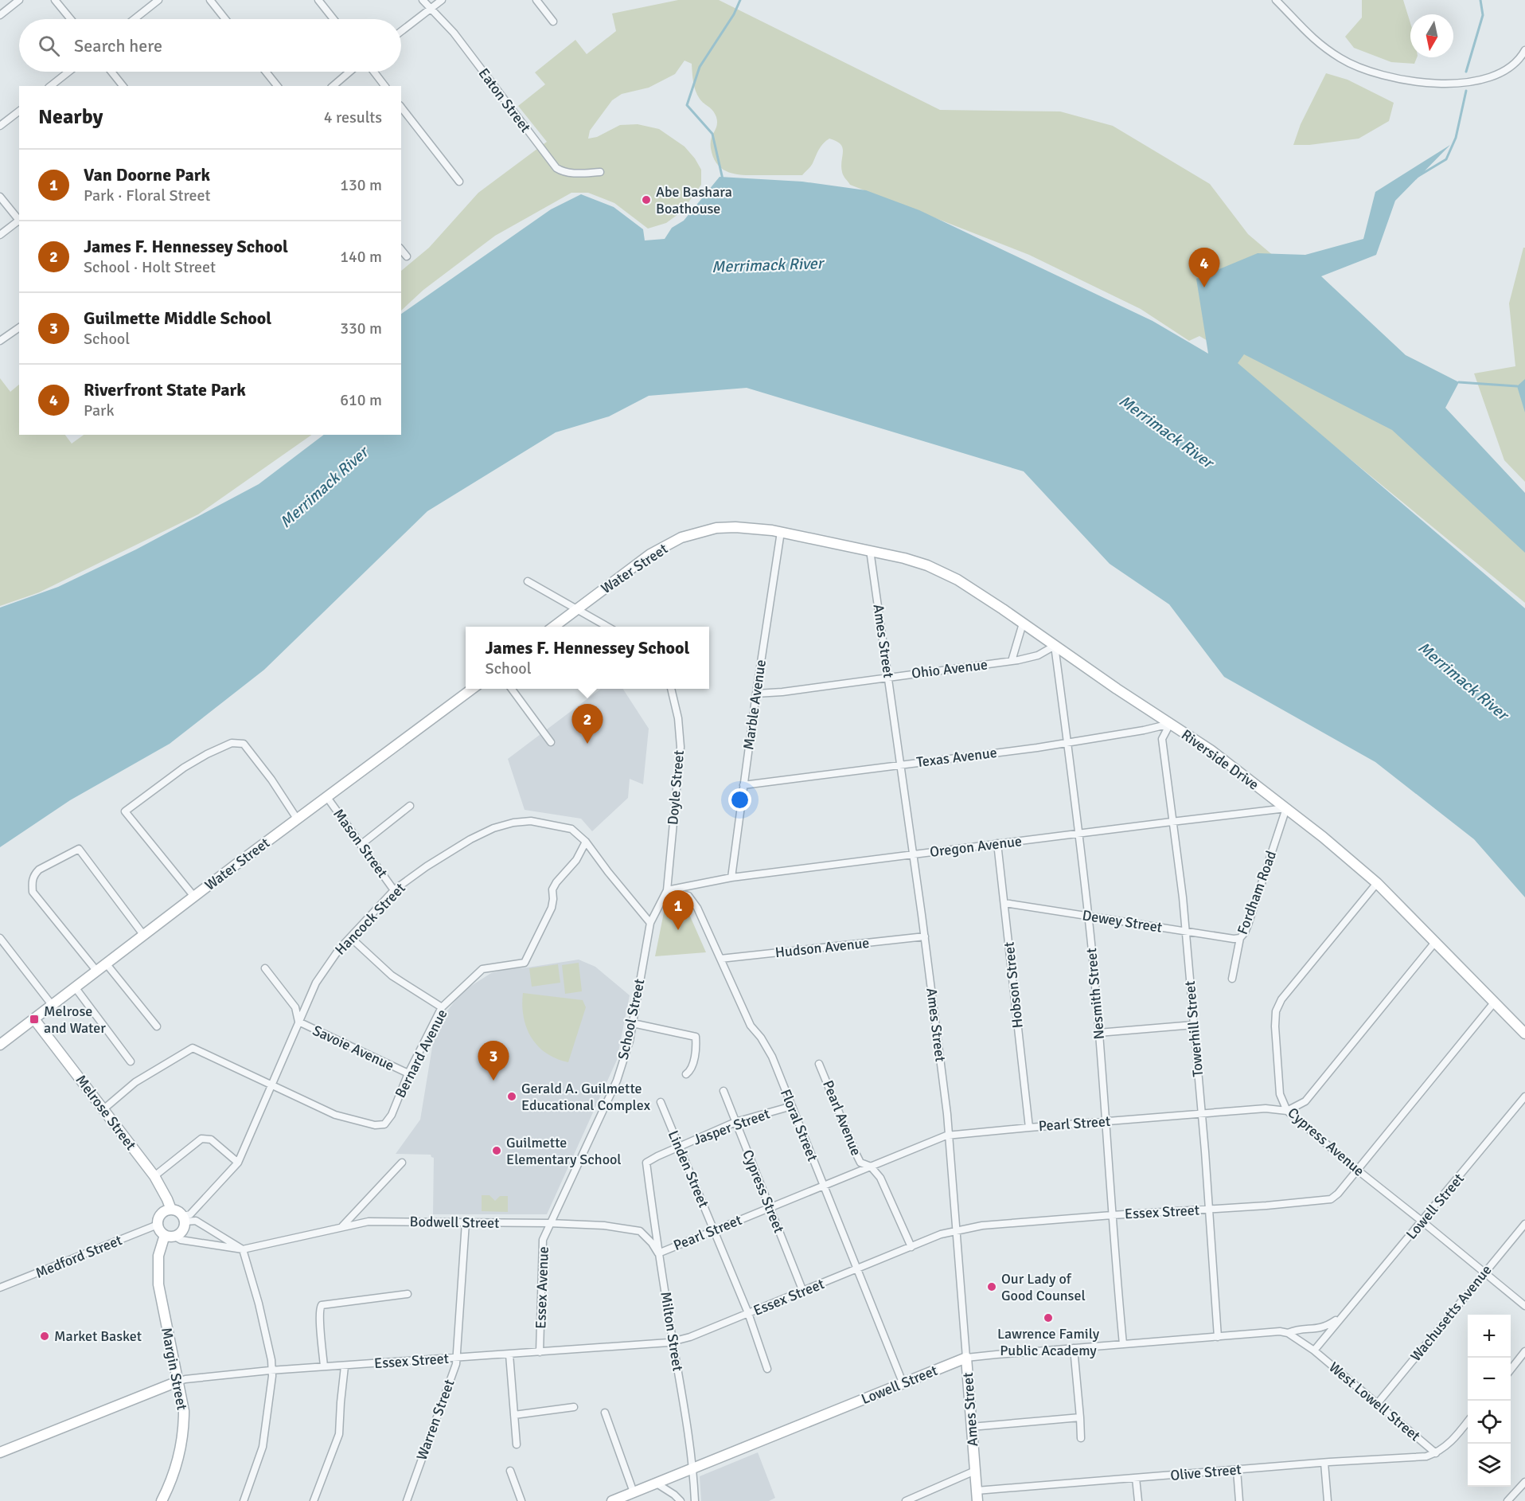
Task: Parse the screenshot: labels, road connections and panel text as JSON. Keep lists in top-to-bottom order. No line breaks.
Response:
{"streets":{"main road":["Water Street","Ames Street","Riverside Drive","Melrose Street","Lowell Street","Essex Street","Margin Street"],"street":["Eaton Street","Ohio Avenue","Marble Avenue","Texas Avenue","Doyle Street","Mason Street","Oregon Avenue","Fordham Road","Hancock Street","Dewey Street","Hudson Avenue","Hobson Street","Nesmith Street","School Street","Towerhill Street","Savoie Avenue","Bernard Avenue","Pearl Avenue","Pearl Street","Floral Street","Jasper Street","Cypress Avenue","Linden Street","Cypress Street","Bodwell Street","Medford Street","Essex Avenue","Wachusetts Avenue","Milton Street","West Lowell Street","Warren Street","Olive Street"]},"crossings":[["Water Street","Ames Street"],["Water Street","Marble Avenue"],["Water Street","Riverside Drive"],["Water Street","Mason Street"],["Water Street","Melrose Street"],["Ames Street","Ohio Avenue"],["Ames Street","Texas Avenue"],["Ames Street","Riverside Drive"],["Ames Street","Oregon Avenue"],["Ames Street","Hudson Avenue"],["Ames Street","Pearl Street"],["Ames Street","Lowell Street"],["Ames Street","Essex Street"],["Ames Street","Olive Street"],["Ohio Avenue","Marble Avenue"],["Ohio Avenue","Riverside Drive"],["Ohio Avenue","Nesmith Street"],["Marble Avenue","Texas Avenue"],["Marble Avenue","Oregon Avenue"],["Texas Avenue","Riverside Drive"],["Texas Avenue","Nesmith Street"],["Texas Avenue","Towerhill Street"],["Riverside Drive","Oregon Avenue"],["Riverside Drive","Fordham Road"],["Riverside Drive","Nesmith Street"],["Riverside Drive","Towerhill Street"],["Riverside Drive","Cypress Avenue"],["Riverside Drive","Essex Street"],["Doyle Street","Oregon Avenue"],["Doyle Street","School Street"],["Doyle Street","Floral Street"],["Mason Street","Hancock Street"],["Oregon Avenue","Fordham Road"],["Oregon Avenue","Hobson Street"],["Oregon Avenue","Nesmith Street"],["Oregon Avenue","School Street"],["Oregon Avenue","Towerhill Street"],["Oregon Avenue","Floral Street"],["Fordham Road","Dewey Street"],["Hancock Street","School Street"],["Hancock Street","Savoie Avenue"],["Hancock Street","Bernard Avenue"],["Hancock Street","Melrose Street"],["Hancock Street","Bodwell Street"],["Hancock Street","Medford Street"],["Hancock Street","Margin Street"],["Dewey Street","Hobson Street"],["Dewey Street","Nesmith Street"],["Dewey Street","Towerhill Street"],["Hudson Avenue","Floral Street"],["Hobson Street","Pearl Street"],["Nesmith Street","Pearl Street"],["Nesmith Street","Lowell Street"],["Nesmith Street","Essex Street"],["School Street","Floral Street"],["School Street","Bodwell Street"],["School Street","Essex Avenue"],["Towerhill Street","Pearl Street"],["Towerhill Street","Lowell Street"],["Towerhill Street","Essex Street"],["Savoie Avenue","Bernard Avenue"],["Melrose Street","Bodwell Street"],["Melrose Street","Medford Street"],["Melrose Street","Margin Street"],["Pearl Avenue","Pearl Street"],["Pearl Avenue","Essex Street"],["Pearl Street","Floral Street"],["Pearl Street","Cypress Avenue"],["Pearl Street","Linden Street"],["Pearl Street","Cypress Street"],["Pearl Street","Bodwell Street"],["Pearl Street","Milton Street"],["Floral Street","Jasper Street"],["Floral Street","Lowell Street"],["Floral Street","Essex Street"],["Jasper Street","Linden Street"],["Jasper Street","Cypress Street"],["Jasper Street","Milton Street"],["Cypress Avenue","Lowell Street"],["Cypress Avenue","Essex Street"],["Cypress Avenue","Wachusetts Avenue"],["Linden Street","Essex Street"],["Cypress Street","Essex Street"],["Lowell Street","Milton Street"],["Lowell Street","West Lowell Street"],["Essex Street","Essex Avenue"],["Essex Street","Milton Street"],["Essex Street","Margin Street"],["Essex Street","Warren Street"],["Bodwell Street","Medford Street"],["Bodwell Street","Essex Avenue"],["Bodwell Street","Milton Street"],["Bodwell Street","Margin Street"],["Bodwell Street","Warren Street"],["Medford Street","Margin Street"],["Wachusetts Avenue","West Lowell Street"],["West Lowell Street","Olive Street"]],"water":["Merrimack River"],"places":{"other":["Abe Bashara Boathouse","Gerald A. Guilmette Educational Complex","Guilmette Elementary School","Our Lady of Good Counsel","Lawrence Family Public Academy","Market Basket"],"transit":["Melrose and Water"]},"north":"bottom","page":{"search":"Search here","heading":["Nearby","4 results"],"list":[{"mark":"1","name":"Van Doorne Park","note":"Park · Floral Street","value":"130 m"},{"mark":"2","name":"James F. Hennessey School","note":"School · Holt Street","value":"140 m"},{"mark":"3","name":"Guilmette Middle School","note":"School","value":"330 m"},{"mark":"4","name":"Riverfront State Park","note":"Park","value":"610 m"}],"pins":["4","2","1","3"],"popup":["James F. Hennessey School","School"],"map_buttons":["+","−"]}}
